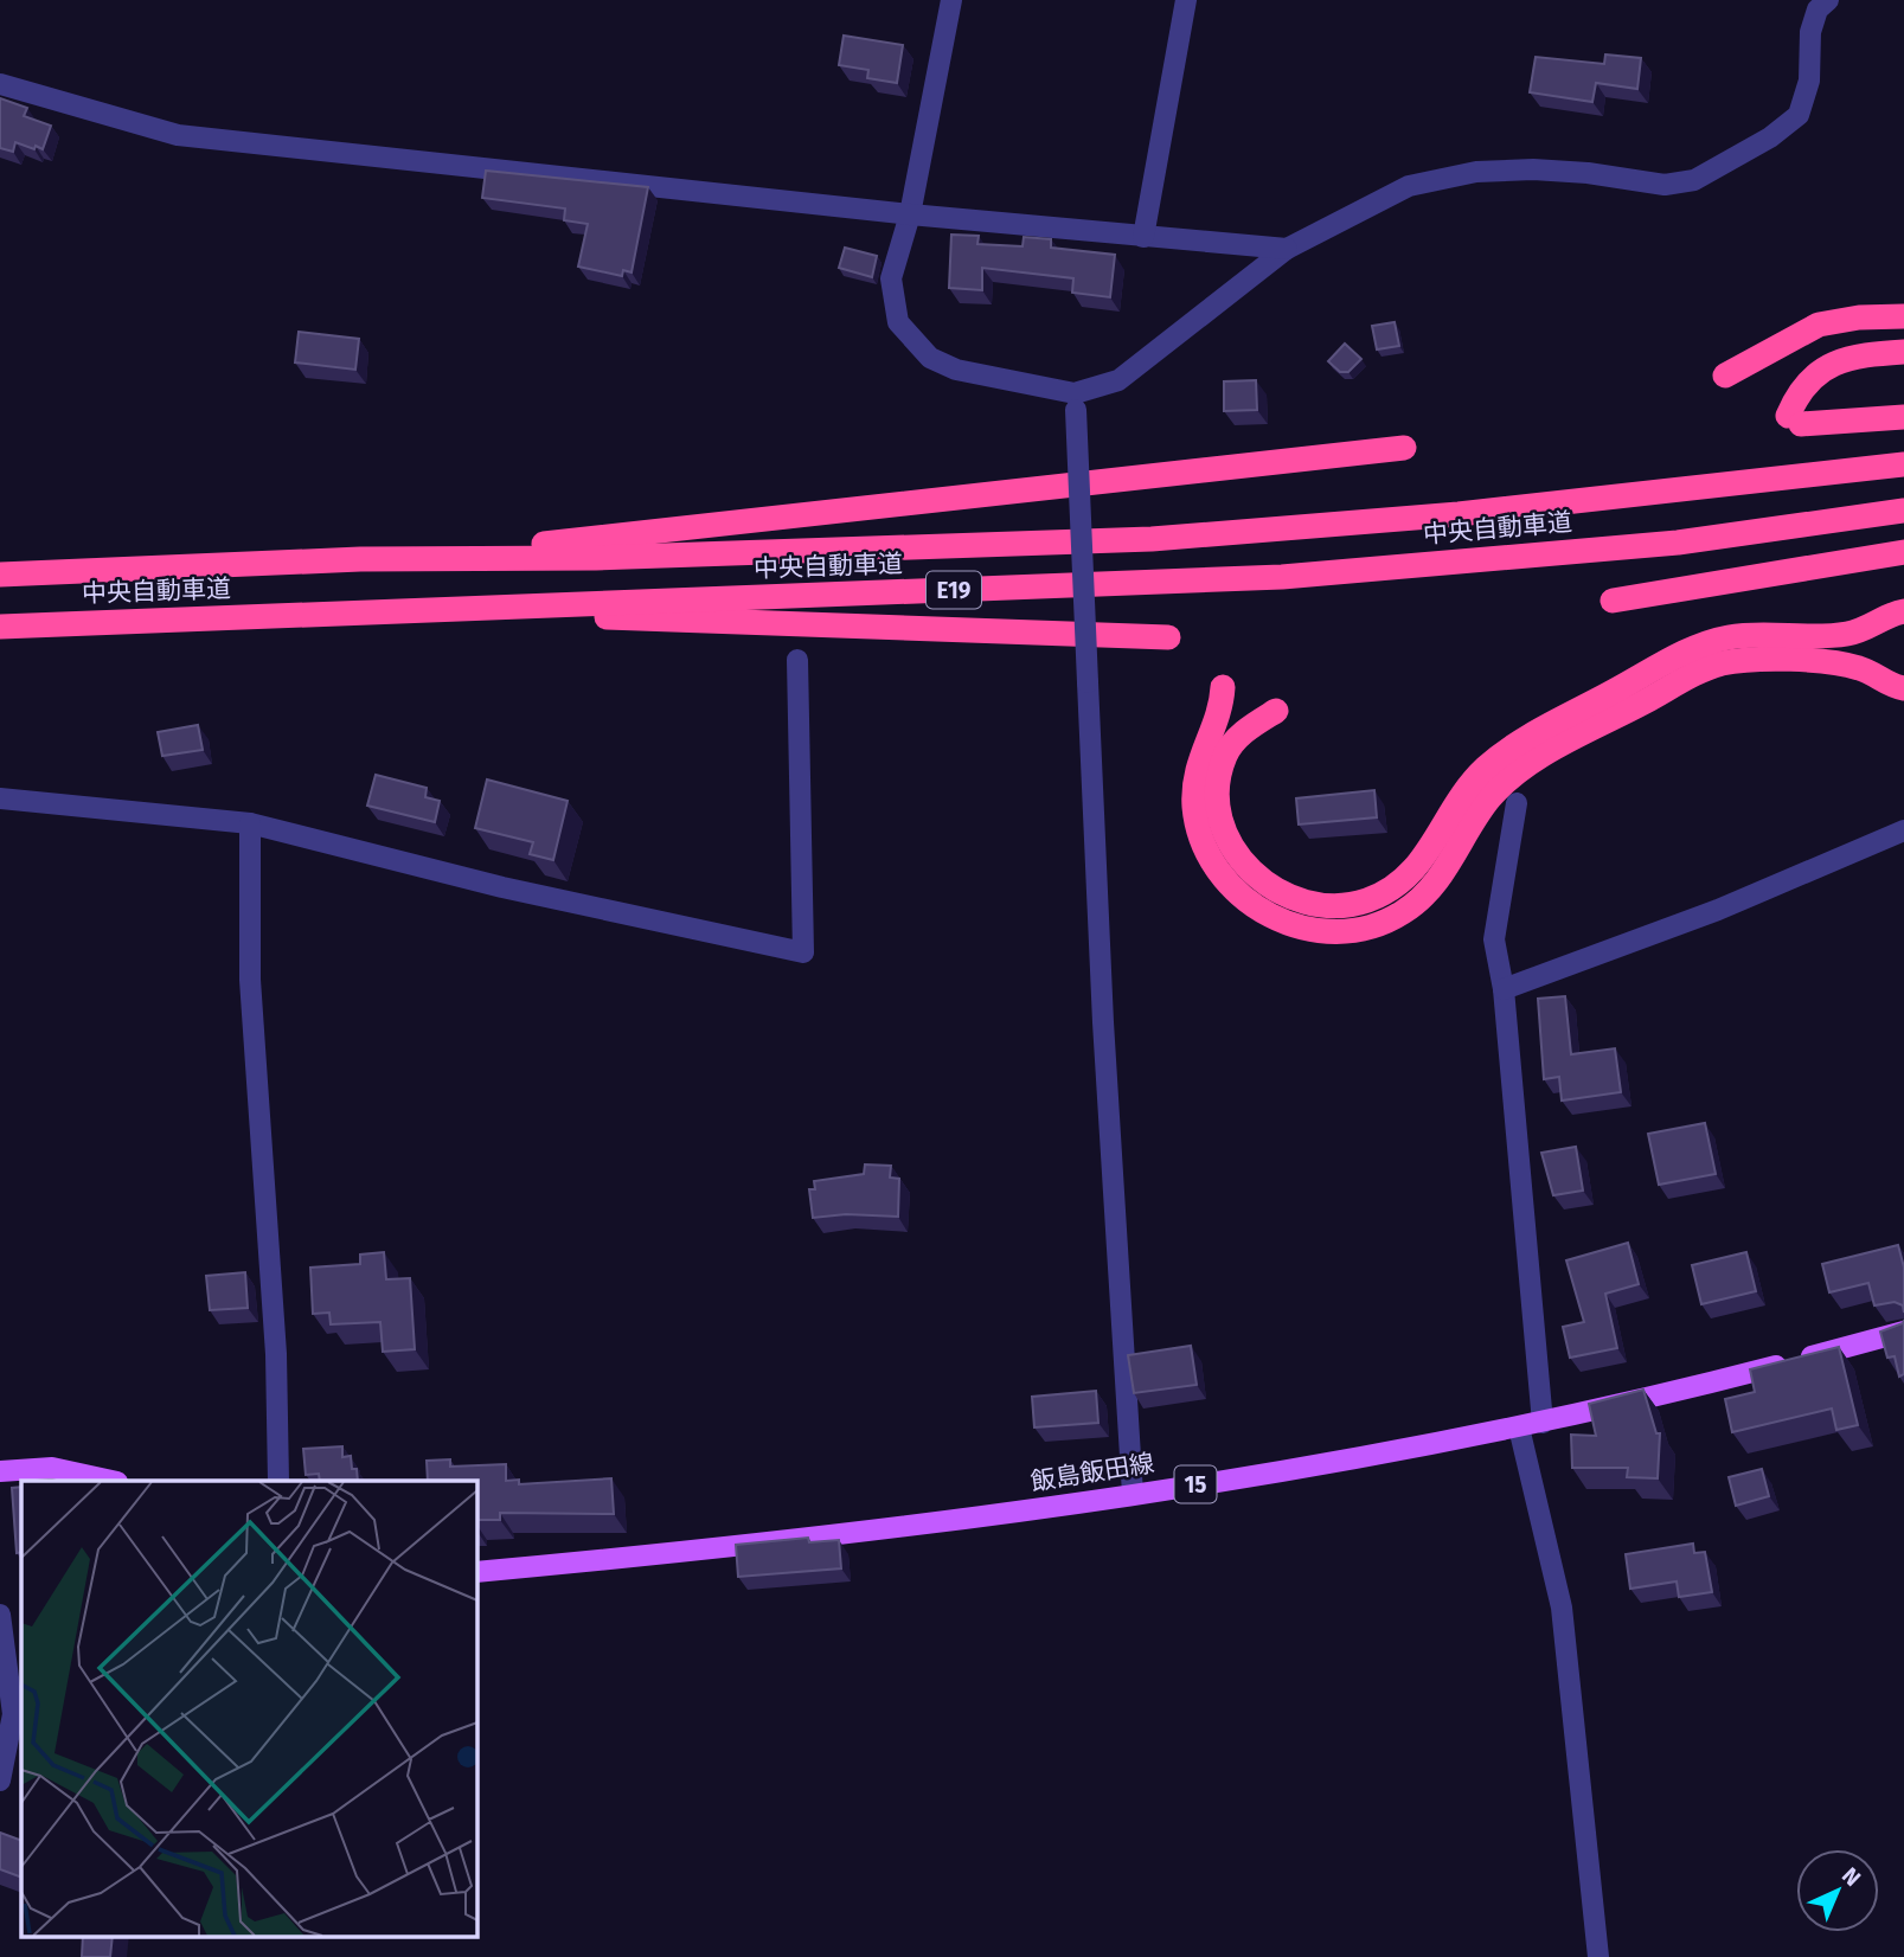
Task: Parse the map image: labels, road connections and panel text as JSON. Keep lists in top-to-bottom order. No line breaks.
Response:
{"streets":{"highway":["中央自動車道","E19"],"main road":["飯島飯田線","15"]},"north":"top right"}
